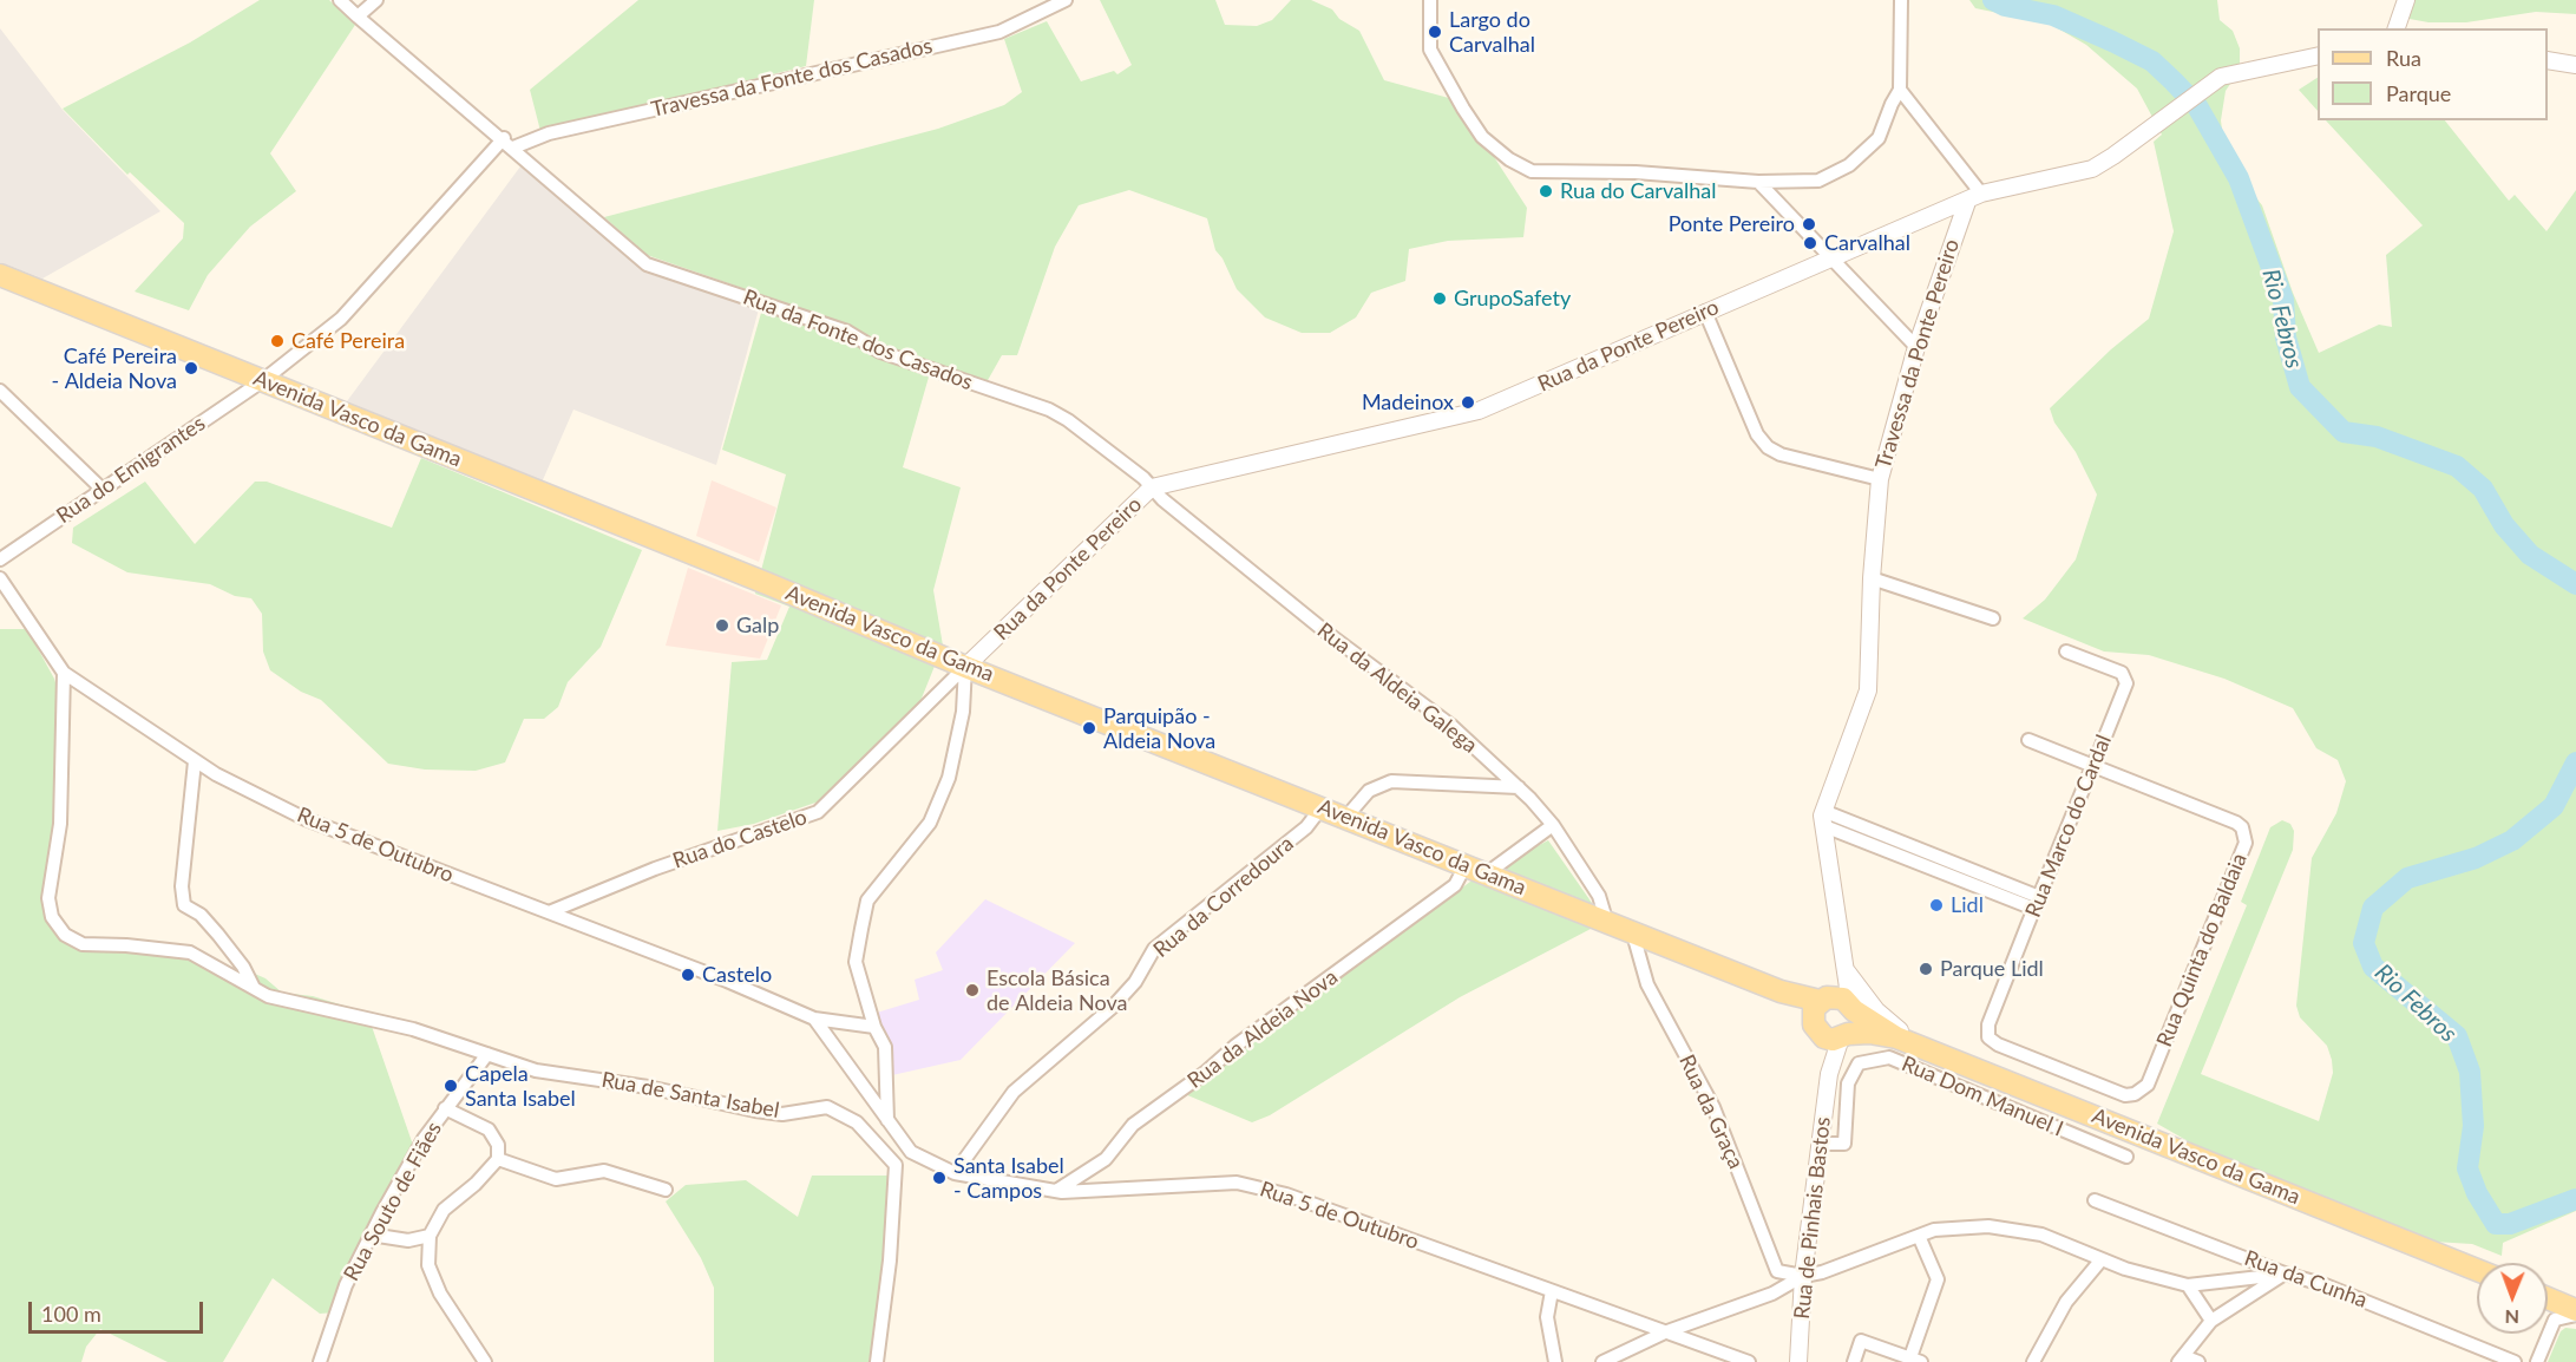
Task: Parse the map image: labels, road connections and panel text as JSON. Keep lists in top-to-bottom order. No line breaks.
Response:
{"streets":{"main road":["Avenida Vasco da Gama"],"street":["Travessa da Fonte dos Casados","Rua da Fonte dos Casados","Rua da Ponte Pereiro","Travessa da Ponte Pereiro","Rua do Emigrantes","Rua da Aldeia Galega","Rua Marco do Cardal","Rua do Castelo","Rua 5 de Outubro","Rua da Corredoura","Rua Quinta do Baldaia","Rua da Aldeia Nova","Rua de Santa Isabel","Rua Dom Manuel I","Rua da Graça","Rua Souto de Fiães","Rua de Pinhais Bastos","Rua da Cunha"]},"crossings":[["Travessa da Fonte dos Casados","Rua da Fonte dos Casados"],["Travessa da Fonte dos Casados","Avenida Vasco da Gama"],["Travessa da Fonte dos Casados","Rua do Emigrantes"],["Rua da Fonte dos Casados","Rua da Ponte Pereiro"],["Rua da Fonte dos Casados","Rua da Aldeia Galega"],["Rua da Ponte Pereiro","Travessa da Ponte Pereiro"],["Rua da Ponte Pereiro","Avenida Vasco da Gama"],["Rua da Ponte Pereiro","Rua da Aldeia Galega"],["Rua da Ponte Pereiro","Rua do Castelo"],["Travessa da Ponte Pereiro","Avenida Vasco da Gama"],["Travessa da Ponte Pereiro","Rua de Pinhais Bastos"],["Avenida Vasco da Gama","Rua do Emigrantes"],["Avenida Vasco da Gama","Rua da Aldeia Galega"],["Avenida Vasco da Gama","Rua do Castelo"],["Avenida Vasco da Gama","Rua da Corredoura"],["Avenida Vasco da Gama","Rua da Aldeia Nova"],["Avenida Vasco da Gama","Rua da Graça"],["Avenida Vasco da Gama","Rua de Pinhais Bastos"],["Rua Marco do Cardal","Rua Quinta do Baldaia"],["Rua do Castelo","Rua 5 de Outubro"],["Rua 5 de Outubro","Rua da Corredoura"],["Rua 5 de Outubro","Rua da Aldeia Nova"],["Rua 5 de Outubro","Rua de Santa Isabel"],["Rua de Santa Isabel","Rua Souto de Fiães"],["Rua Dom Manuel I","Rua de Pinhais Bastos"],["Rua da Graça","Rua de Pinhais Bastos"]],"water":["Rio Febros"],"places":["Largo do Carvalhal","Rua do Carvalhal","Ponte Pereiro","Carvalhal","GrupoSafety","Café Pereira","Café Pereira - Aldeia Nova","Madeinox","Galp","Parquipão - Aldeia Nova","Lidl","Parque Lidl","Castelo","Escola Básica de Aldeia Nova","Capela Santa Isabel","Santa Isabel - Campos"],"legend":["Rua","Parque"],"scale_bar":"100 m","north":"bottom"}
